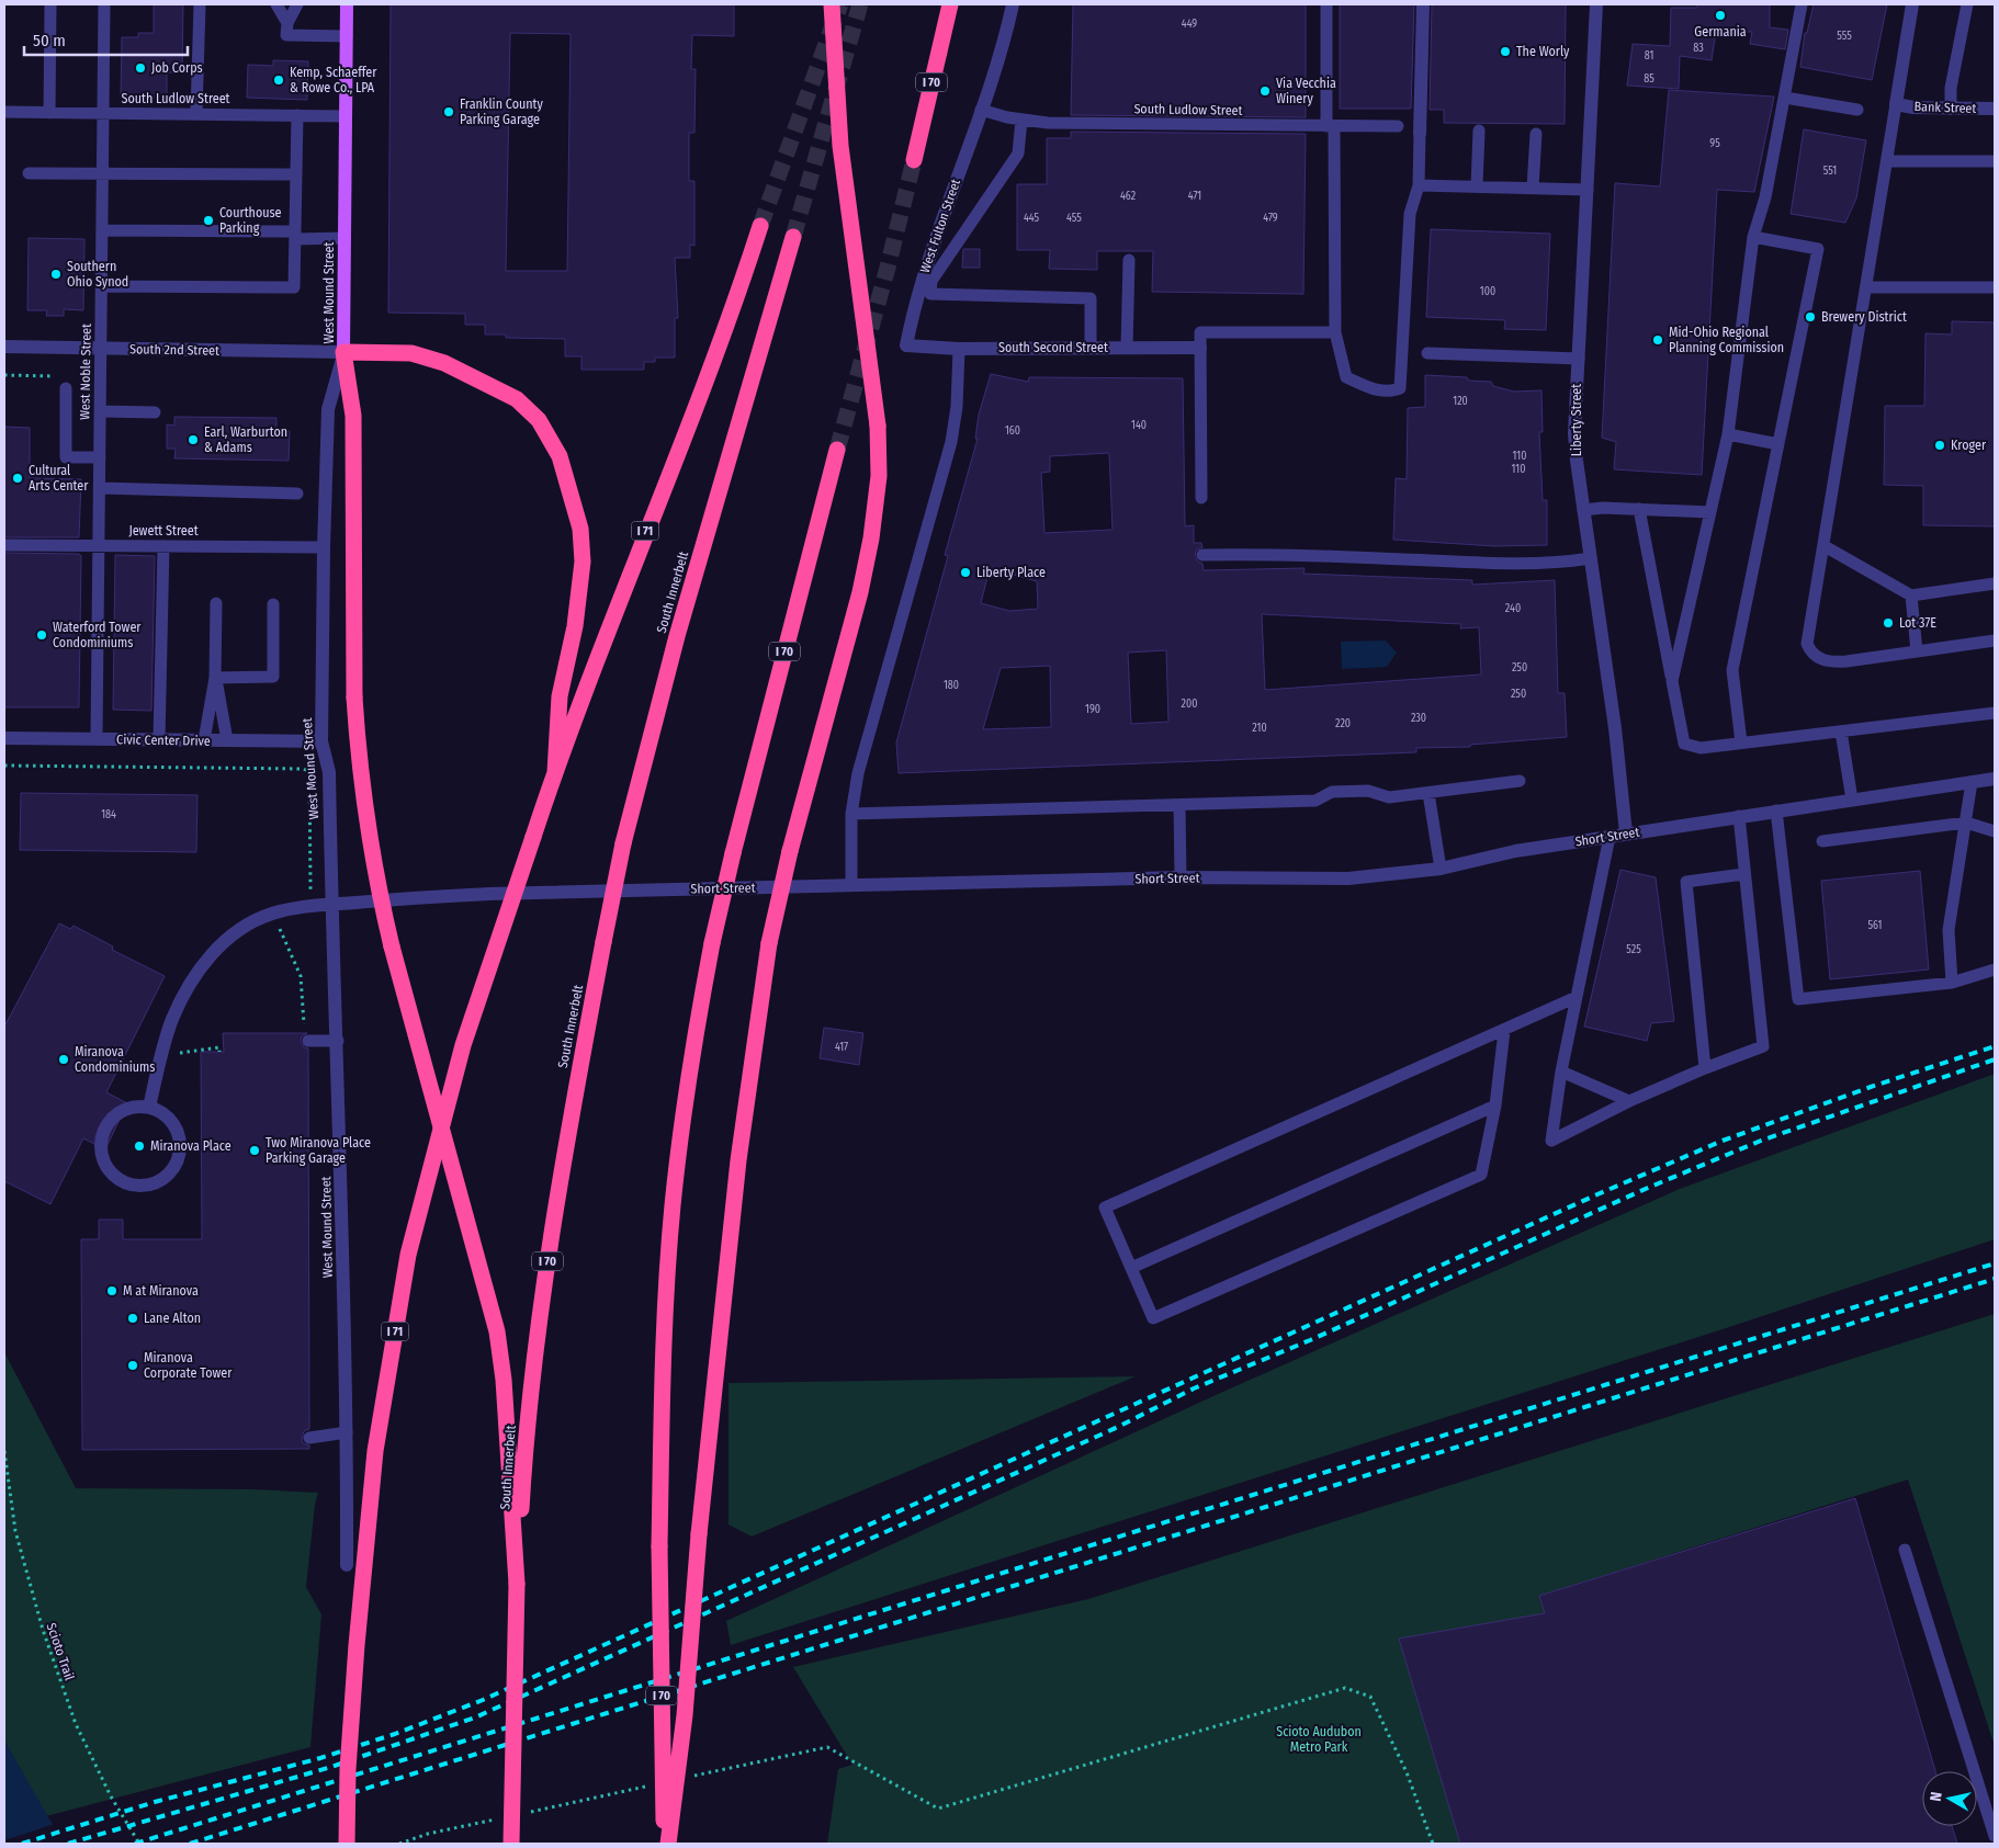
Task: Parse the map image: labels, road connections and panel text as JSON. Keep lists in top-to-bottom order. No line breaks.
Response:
{"streets":{"highway":["I 70","I 71","South Innerbelt"],"main road":["West Mound Street"],"street":["Bank Street","West Fulton Street","South Second Street","South 2nd Street","Liberty Street","Civic Center Drive","Short Street"],"lane":["South Ludlow Street","West Noble Street","Jewett Street"],"path":["Scioto Trail"]},"crossings":[["South Ludlow Street","West Fulton Street"],["South Ludlow Street","West Mound Street"],["South Ludlow Street","West Noble Street"],["West Fulton Street","South Second Street"],["West Mound Street","South 2nd Street"],["West Mound Street","Jewett Street"],["West Mound Street","Civic Center Drive"],["West Mound Street","Short Street"],["South 2nd Street","West Noble Street"],["West Noble Street","Jewett Street"],["West Noble Street","Civic Center Drive"],["Liberty Street","Short Street"]],"parks":["Scioto Audubon Metro Park"],"places":["Germania","The Worly","Job Corps","Kemp, Schaeffer & Rowe Co., LPA","Via Vecchia Winery","Franklin County Parking Garage","Courthouse Parking","Southern Ohio Synod","Brewery District","Mid-Ohio Regional Planning Commission","Earl, Warburton & Adams","Kroger","Cultural Arts Center","Liberty Place","Lot 37E","Waterford Tower Condominiums","Miranova Condominiums","Miranova Place","Two Miranova Place Parking Garage","M at Miranova","Lane Alton","Miranova Corporate Tower"],"house_numbers":["449","555","83","81","85","95","551","462","471","445","455","479","100","120","140","160","110","110","240","250","180","250","200","190","230","220","210","184","561","525","417"],"scale_bar":"50 m","north":"left"}
